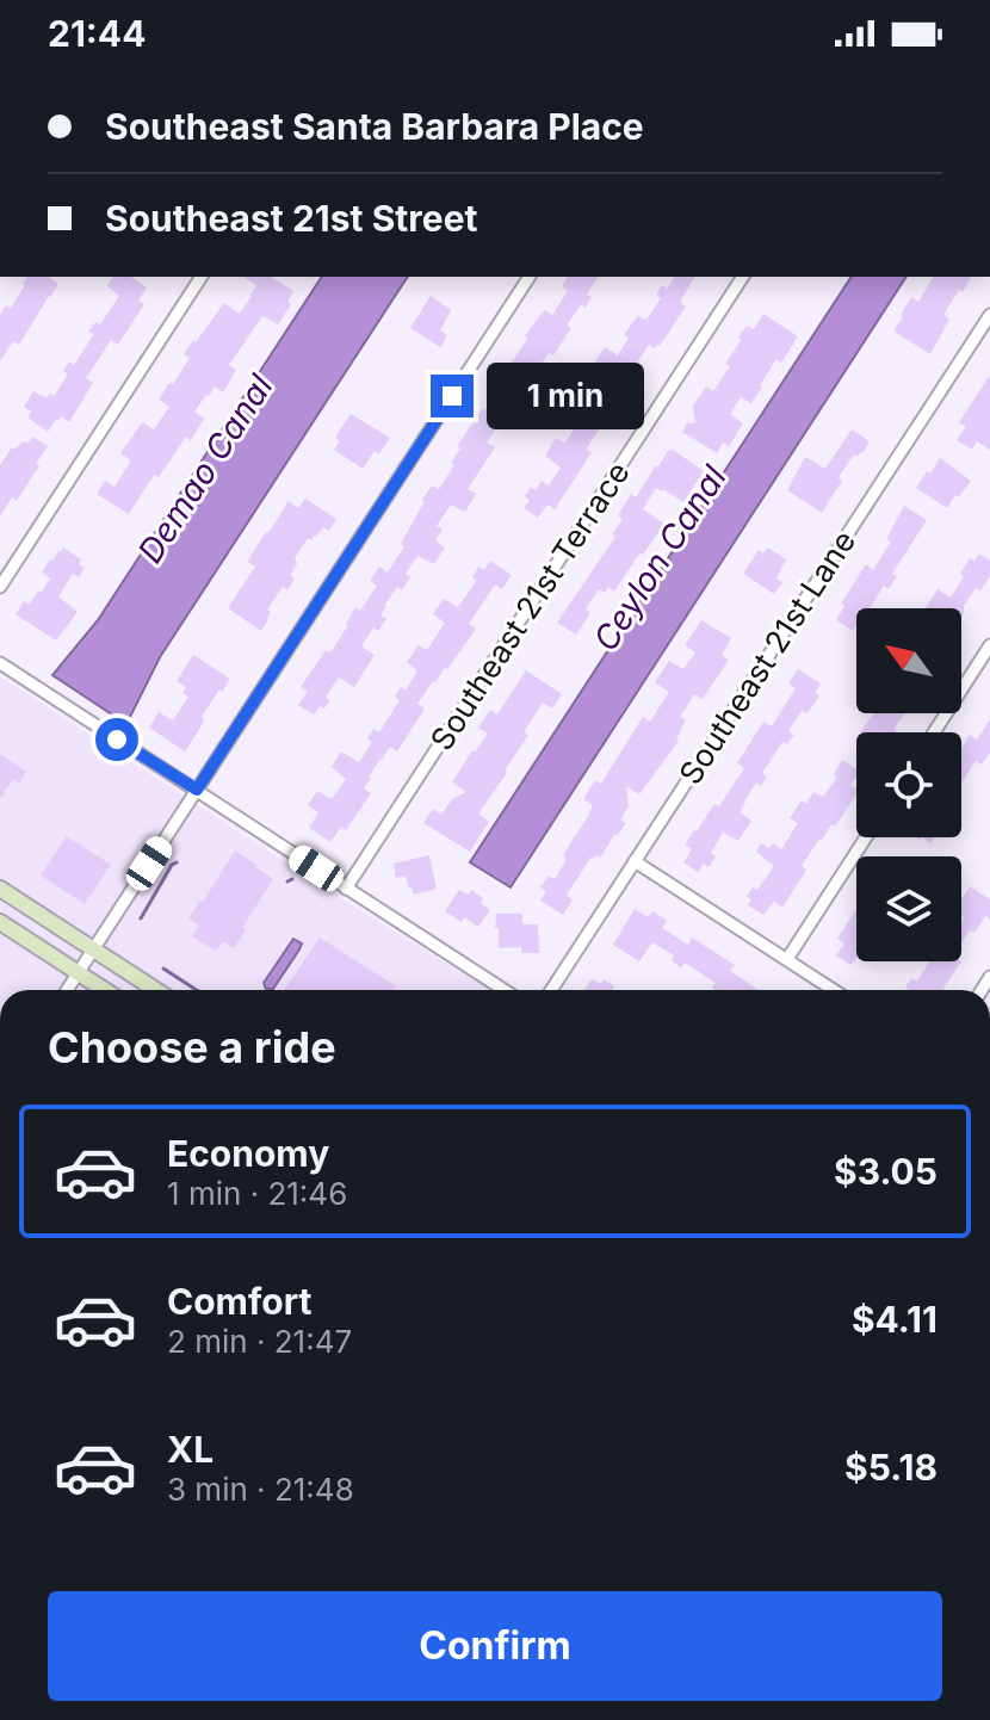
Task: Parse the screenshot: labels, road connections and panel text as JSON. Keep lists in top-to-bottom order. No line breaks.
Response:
{"streets":{"street":["Southeast 21st Terrace","Southeast 21st Lane"]},"water":["Demao Canal","Ceylon Canal"],"north":"top left","page":{"status":"21:44","banner":["Southeast Santa Barbara Place","Southeast 21st Street"],"bubble":"1 min","heading":"Choose a ride","list":[{"name":"Economy","note":"1 min · 21:46","value":"$3.05"},{"name":"Comfort","note":"2 min · 21:47","value":"$4.11"},{"name":"XL","note":"3 min · 21:48","value":"$5.18"}],"buttons":"Confirm"}}
